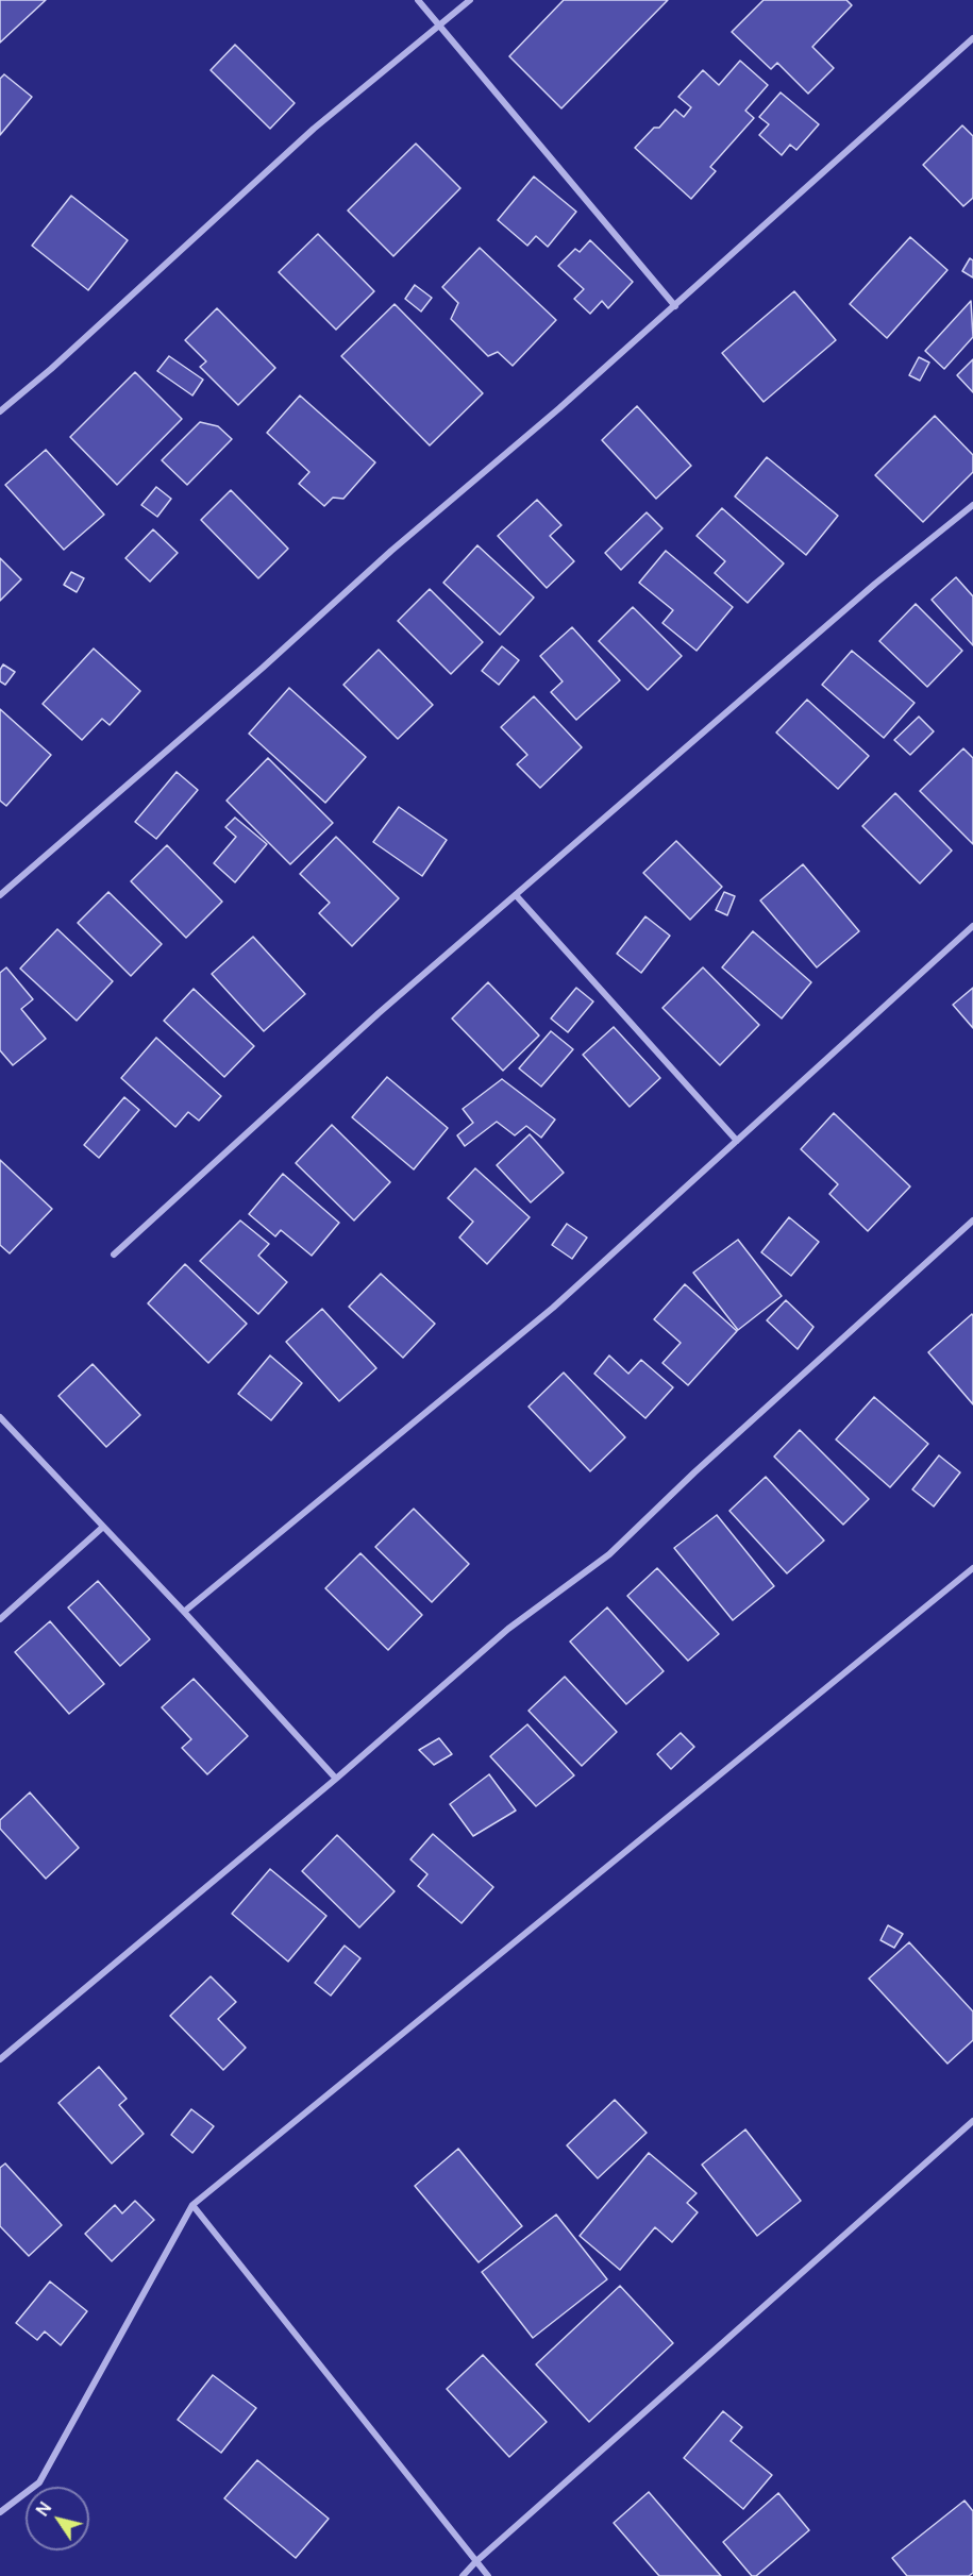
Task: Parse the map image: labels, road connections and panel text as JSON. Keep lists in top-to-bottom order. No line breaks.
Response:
{"north":"top left"}
